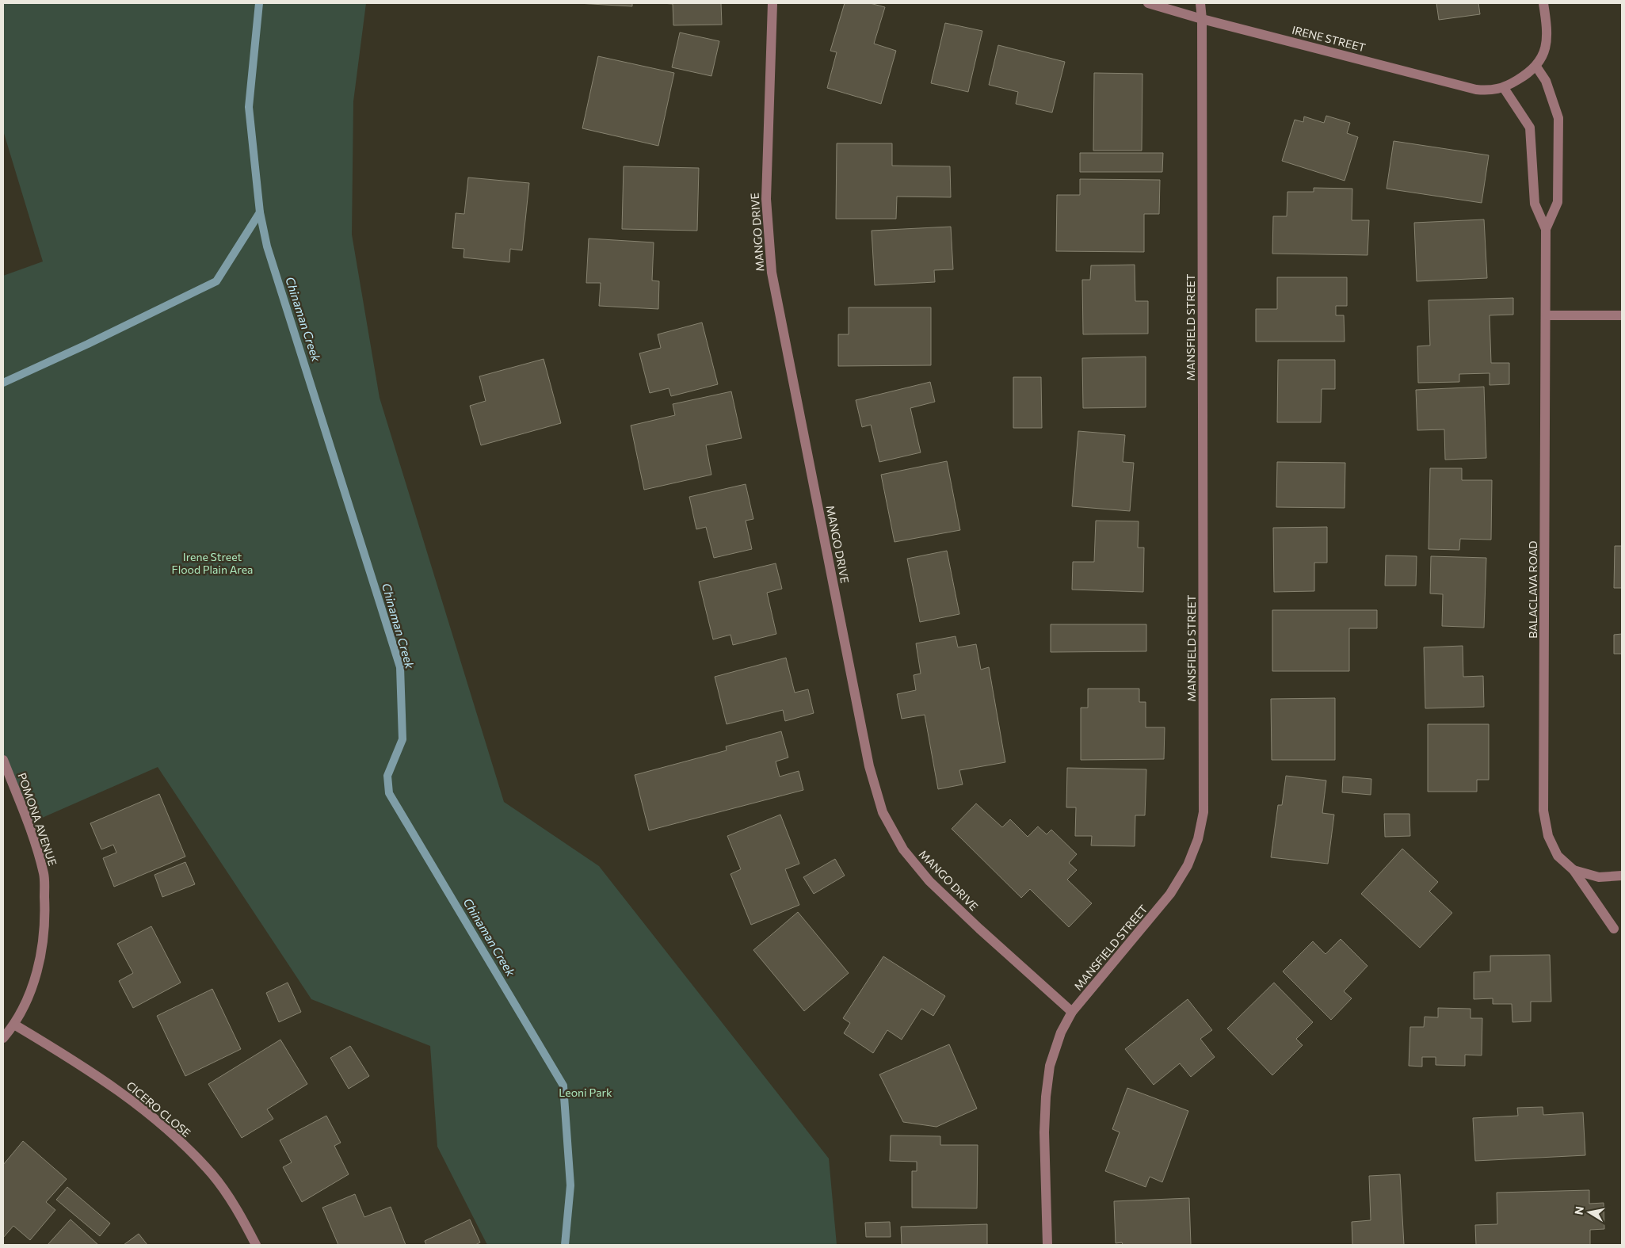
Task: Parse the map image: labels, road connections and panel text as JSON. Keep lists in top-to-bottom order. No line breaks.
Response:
{"streets":{"street":["IRENE STREET","MANGO DRIVE","MANSFIELD STREET","BALACLAVA ROAD","POMONA AVENUE","CICERO CLOSE"]},"crossings":[["IRENE STREET","MANSFIELD STREET"],["IRENE STREET","BALACLAVA ROAD"],["MANGO DRIVE","MANSFIELD STREET"],["POMONA AVENUE","CICERO CLOSE"]],"water":["Chinaman Creek"],"parks":["Irene Street Flood Plain Area","Leoni Park"],"north":"left"}
